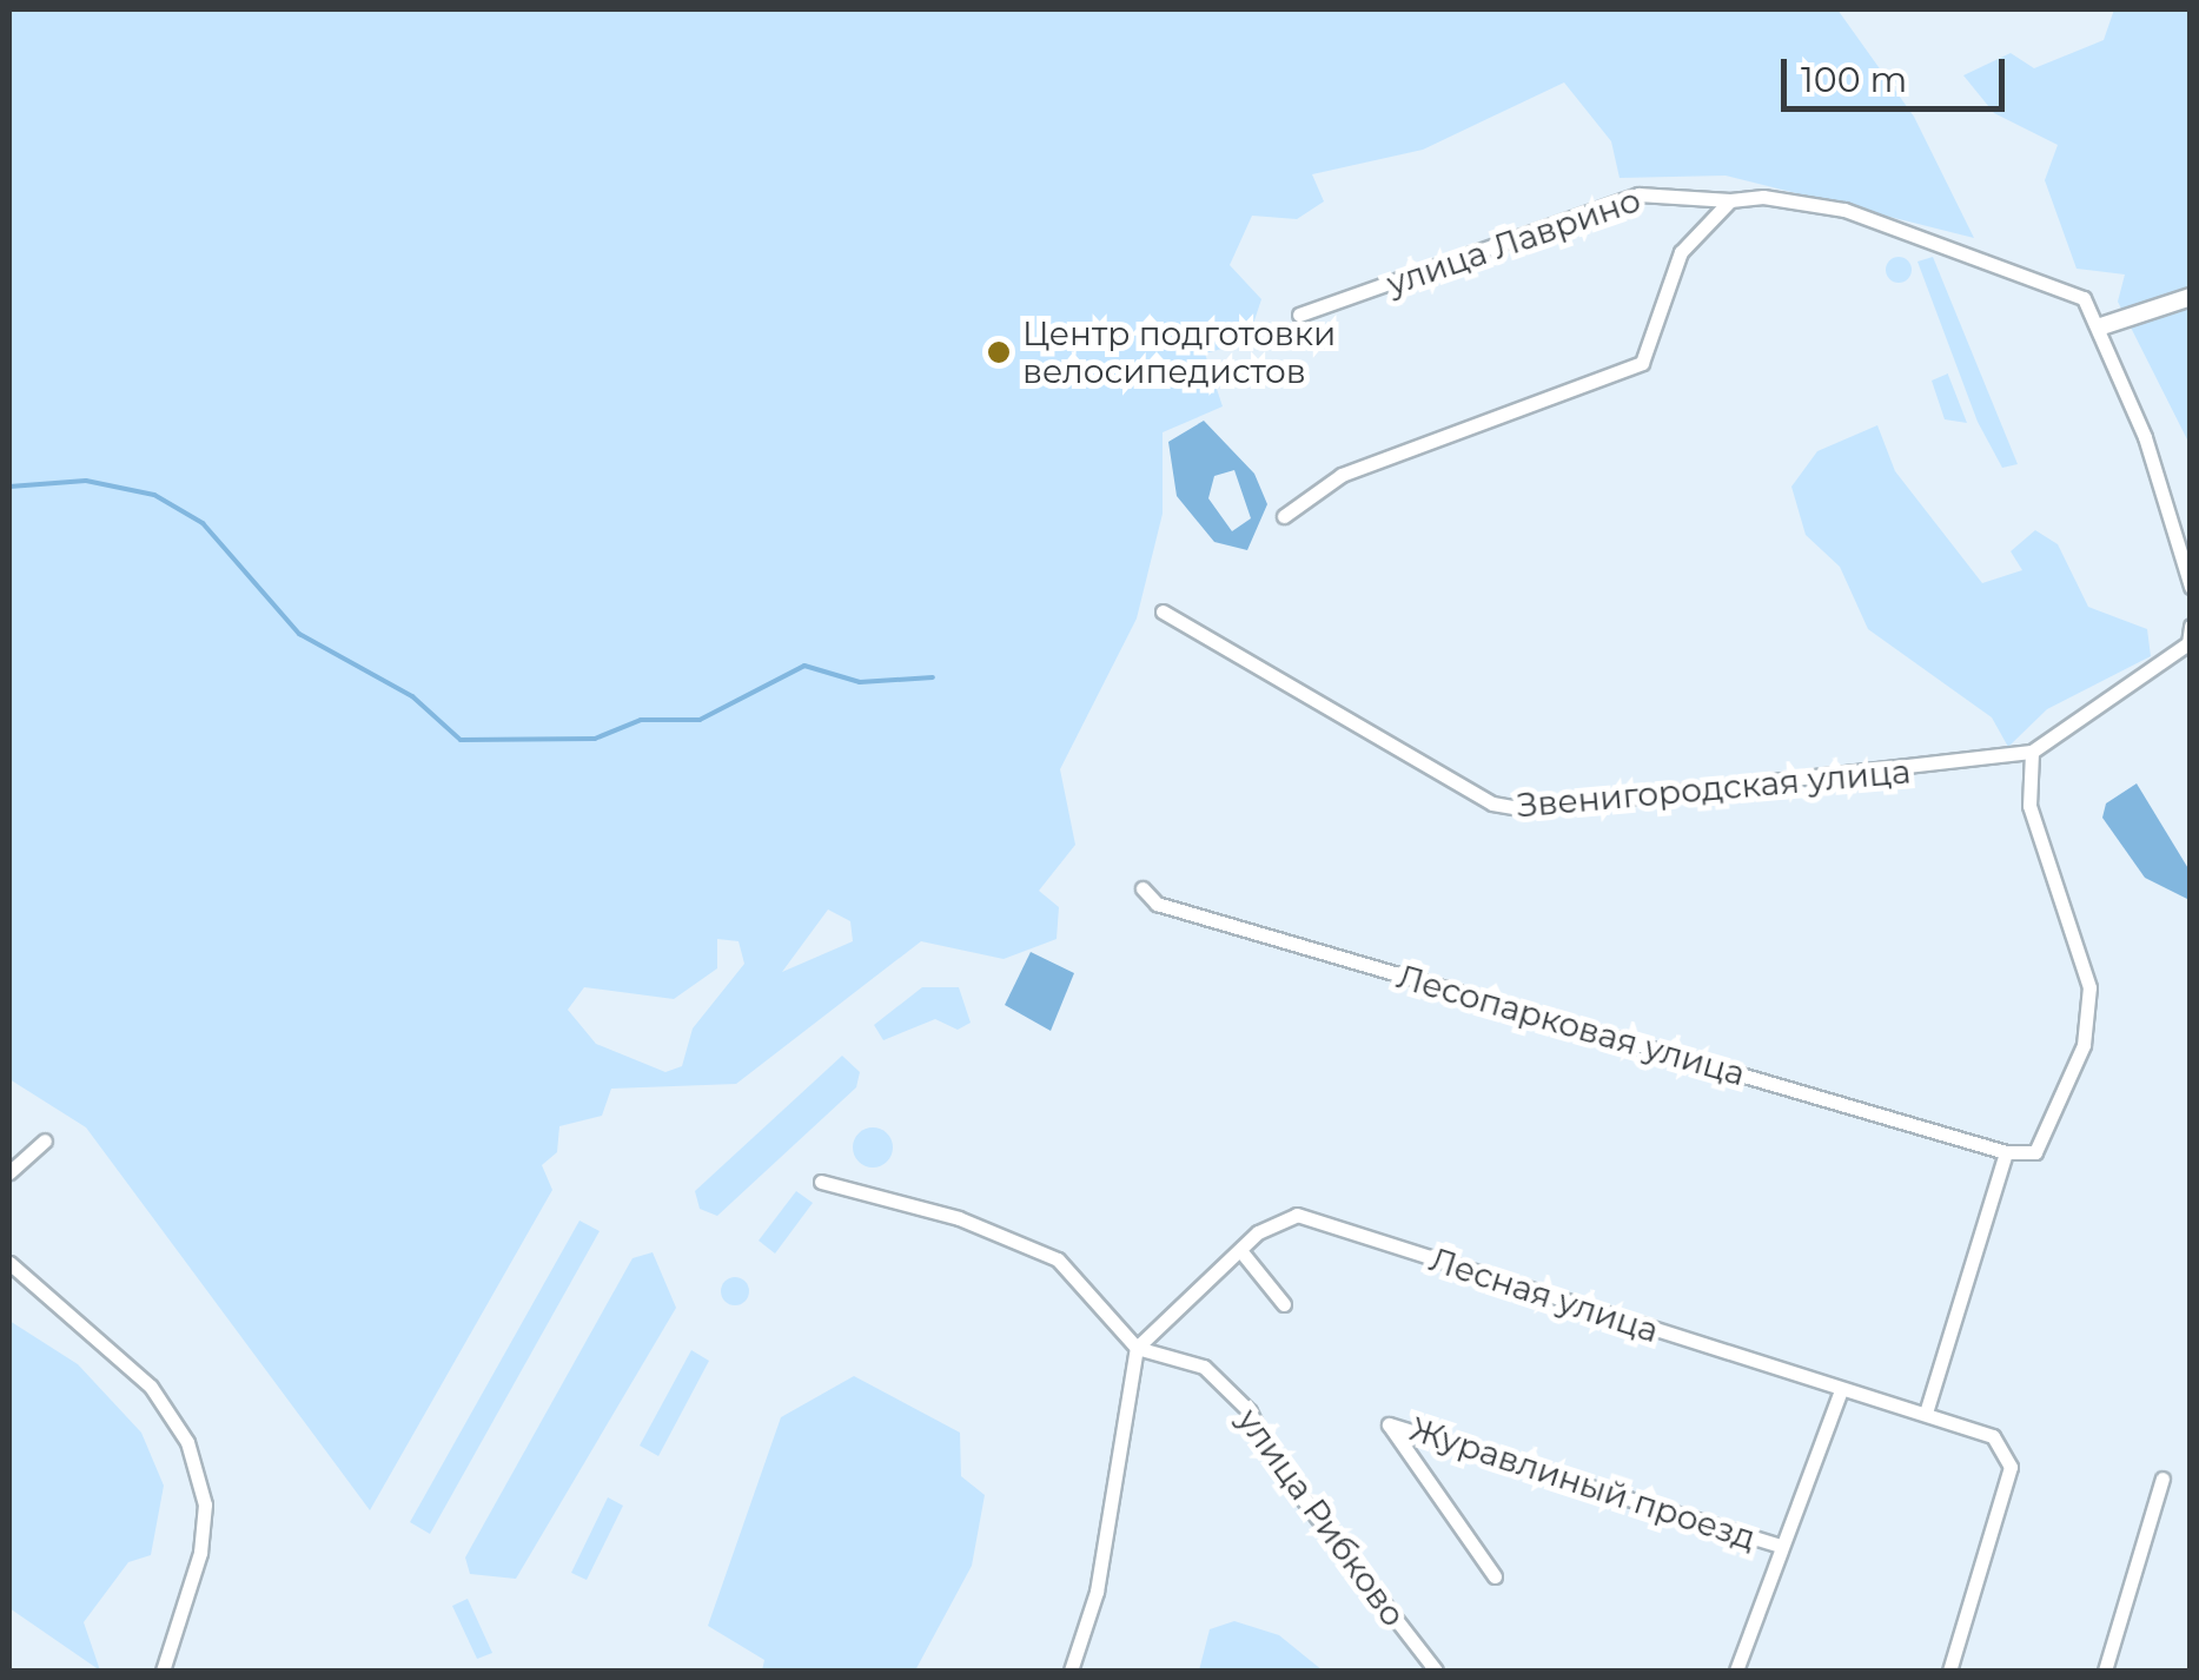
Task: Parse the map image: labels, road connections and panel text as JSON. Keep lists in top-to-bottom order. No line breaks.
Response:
{"streets":{"street":["улица Лаврино","Звенигородская улица","Лесопарковая улица","Лесная улица","Журавлиный проезд","улица Рибково"]},"crossings":[["Лесная улица","улица Рибково"]],"places":["Центр подготовки велосипедистов"],"scale_bar":"100 m"}
